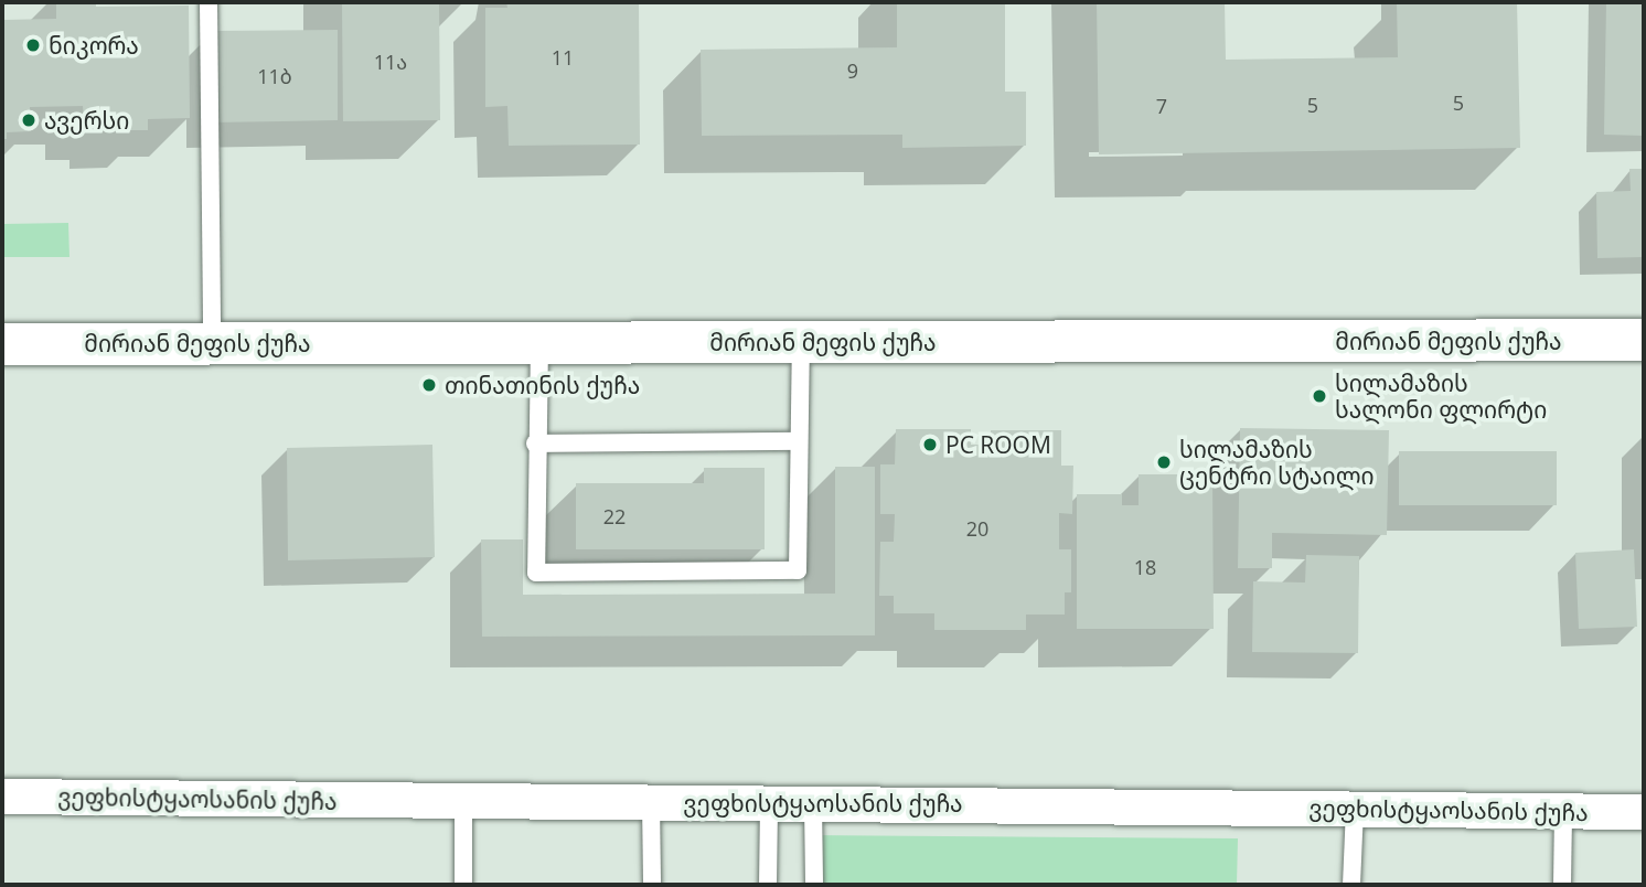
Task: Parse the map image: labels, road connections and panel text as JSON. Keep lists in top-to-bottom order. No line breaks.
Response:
{"streets":{"main road":["მირიან მეფის ქუჩა"],"street":["ვეფხისტყაოსანის ქუჩა"]},"places":["ნიკორა","ავერსი","თინათინის ქუჩა","სილამაზის სალონი ფლირტი","PC ROOM","სილამაზის ცენტრი სტაილი"],"house_numbers":["11","11ა","9","11ბ","5","5","7","22","20","18"]}
